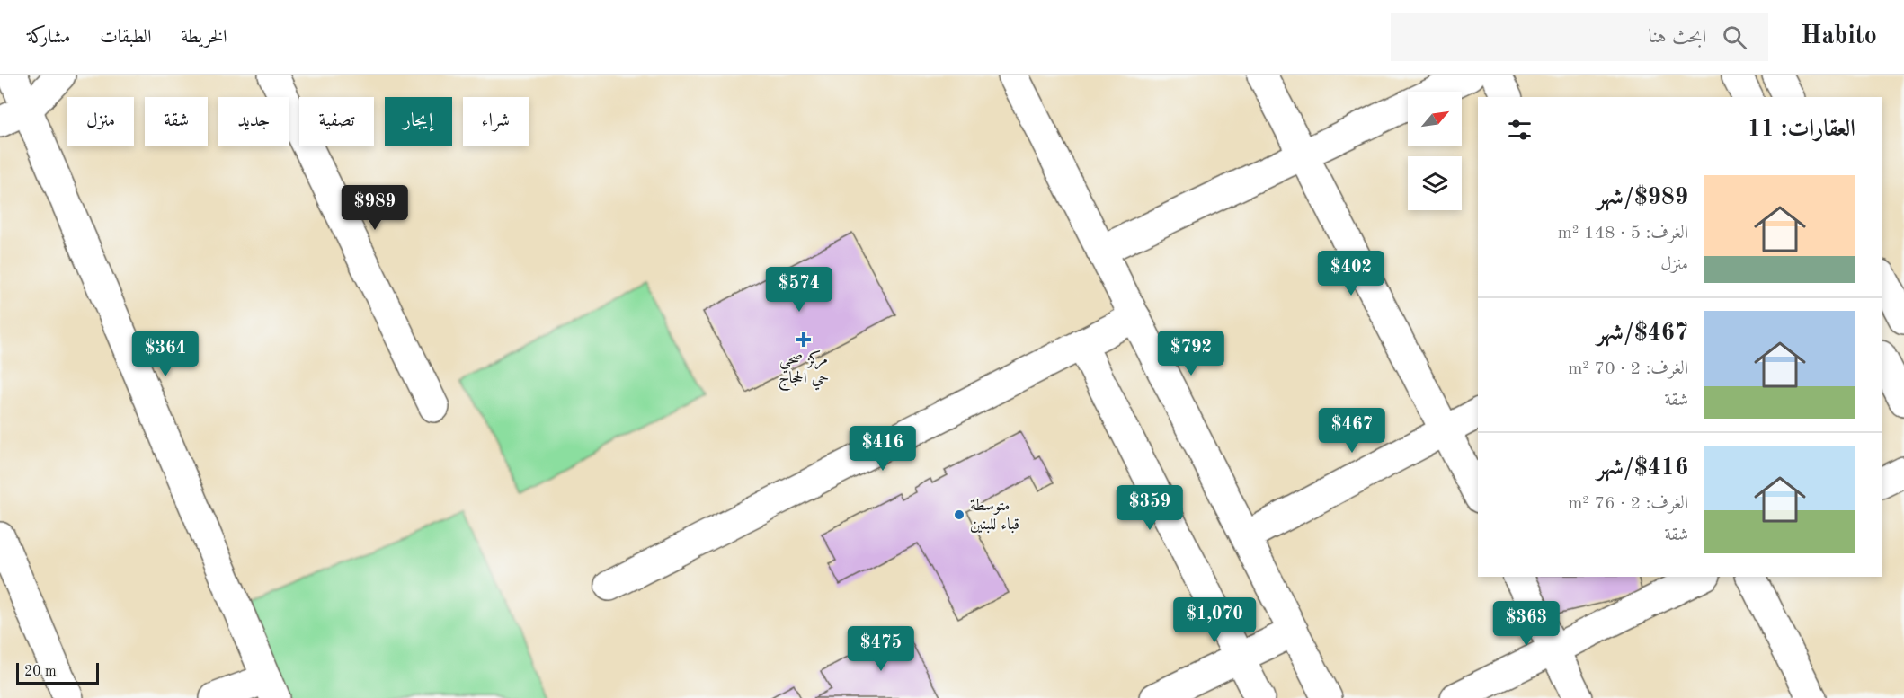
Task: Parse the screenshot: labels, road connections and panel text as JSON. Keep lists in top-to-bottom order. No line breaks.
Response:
{"places":{"health":["مركز صحي حي الحجاج"],"other":["متوسطة قباء للبنين"]},"scale_bar":"20 m","north":"top right","page":{"header":"Habito","search":"ابحث هنا","nav":["الخريطة","الطبقات","مشاركة"],"chip":["شراء","إيجار","تصفية","جديد","شقة","منزل"],"heading":"العقارات: 11","list":[{"name":"$989/شهر","note":"الغرف: 5 · 148 m² · منزل"},{"name":"$467/شهر","note":"الغرف: 2 · 70 m² · شقة"},{"name":"$416/شهر","note":"الغرف: 2 · 76 m² · شقة"}],"price":["$989","$402","$574","$792","$364","$467","$416","$359","$1,070","$363","$475"],"scale":"20 m"}}
